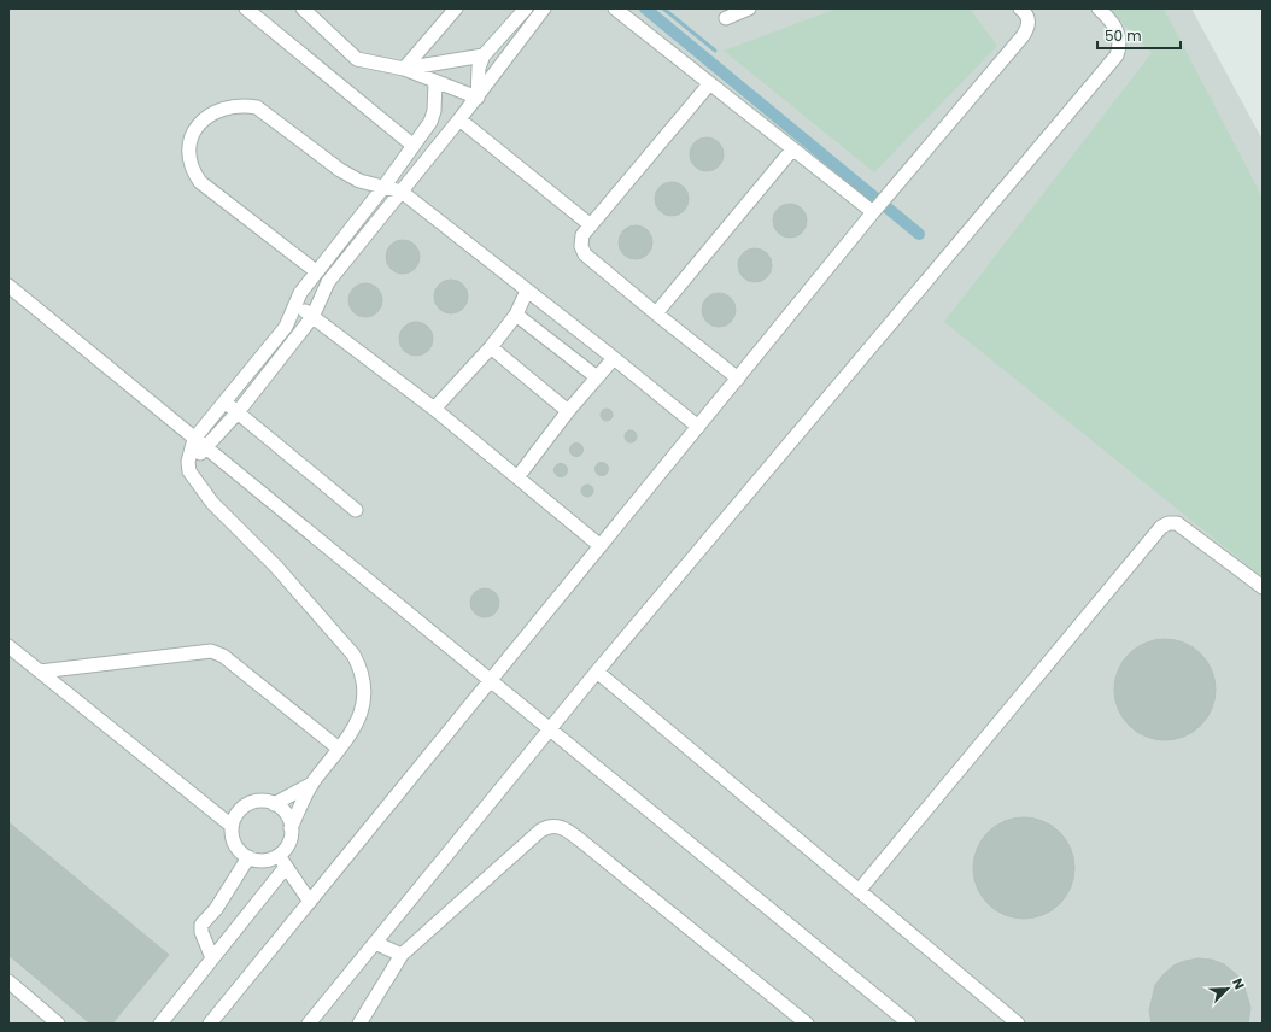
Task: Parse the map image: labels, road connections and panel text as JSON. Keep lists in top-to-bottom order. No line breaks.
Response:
{"scale_bar":"50 m","north":"top right"}
